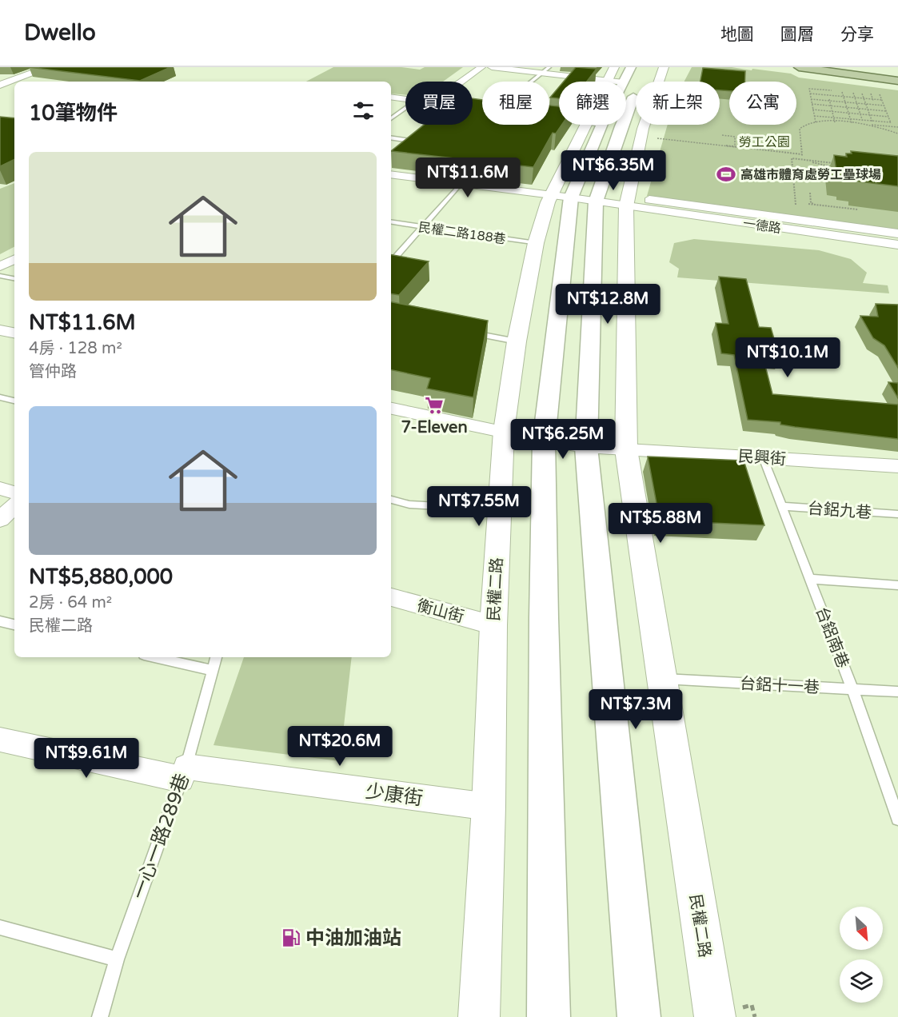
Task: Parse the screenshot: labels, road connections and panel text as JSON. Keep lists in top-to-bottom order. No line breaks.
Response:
{"streets":{"main road":["民權二路"],"street":["一德路","民興街","衡山街","少康街"],"lane":["民權二路188巷","台鋁九巷","台鋁南巷","台鋁十一巷","一心一路289巷"]},"crossings":[["一德路","民權二路"],["民權二路188巷","民權二路"],["民興街","民權二路"],["民興街","台鋁南巷"],["台鋁九巷","台鋁南巷"],["民權二路","衡山街"],["民權二路","台鋁十一巷"],["民權二路","少康街"],["台鋁南巷","台鋁十一巷"],["少康街","一心一路289巷"]],"parks":["勞工公園"],"places":{"sports":["高雄市體育處勞工壘球場"],"supermarket":["7-Eleven"],"fuel station":["中油加油站"]},"north":"bottom right","page":{"header":"Dwello","nav":["地圖","圖層","分享"],"chip":["買屋","租屋","篩選","新上架","公寓"],"heading":"10筆物件","list":[{"name":"NT$11.6M","note":"4房 · 128 m² · 管仲路"},{"name":"NT$5,880,000","note":"2房 · 64 m² · 民權二路"}],"price":["NT$6.35M","NT$11.6M","NT$12.8M","NT$10.1M","NT$6.25M","NT$7.55M","NT$5.88M","NT$7.3M","NT$20.6M","NT$9.61M"]}}
